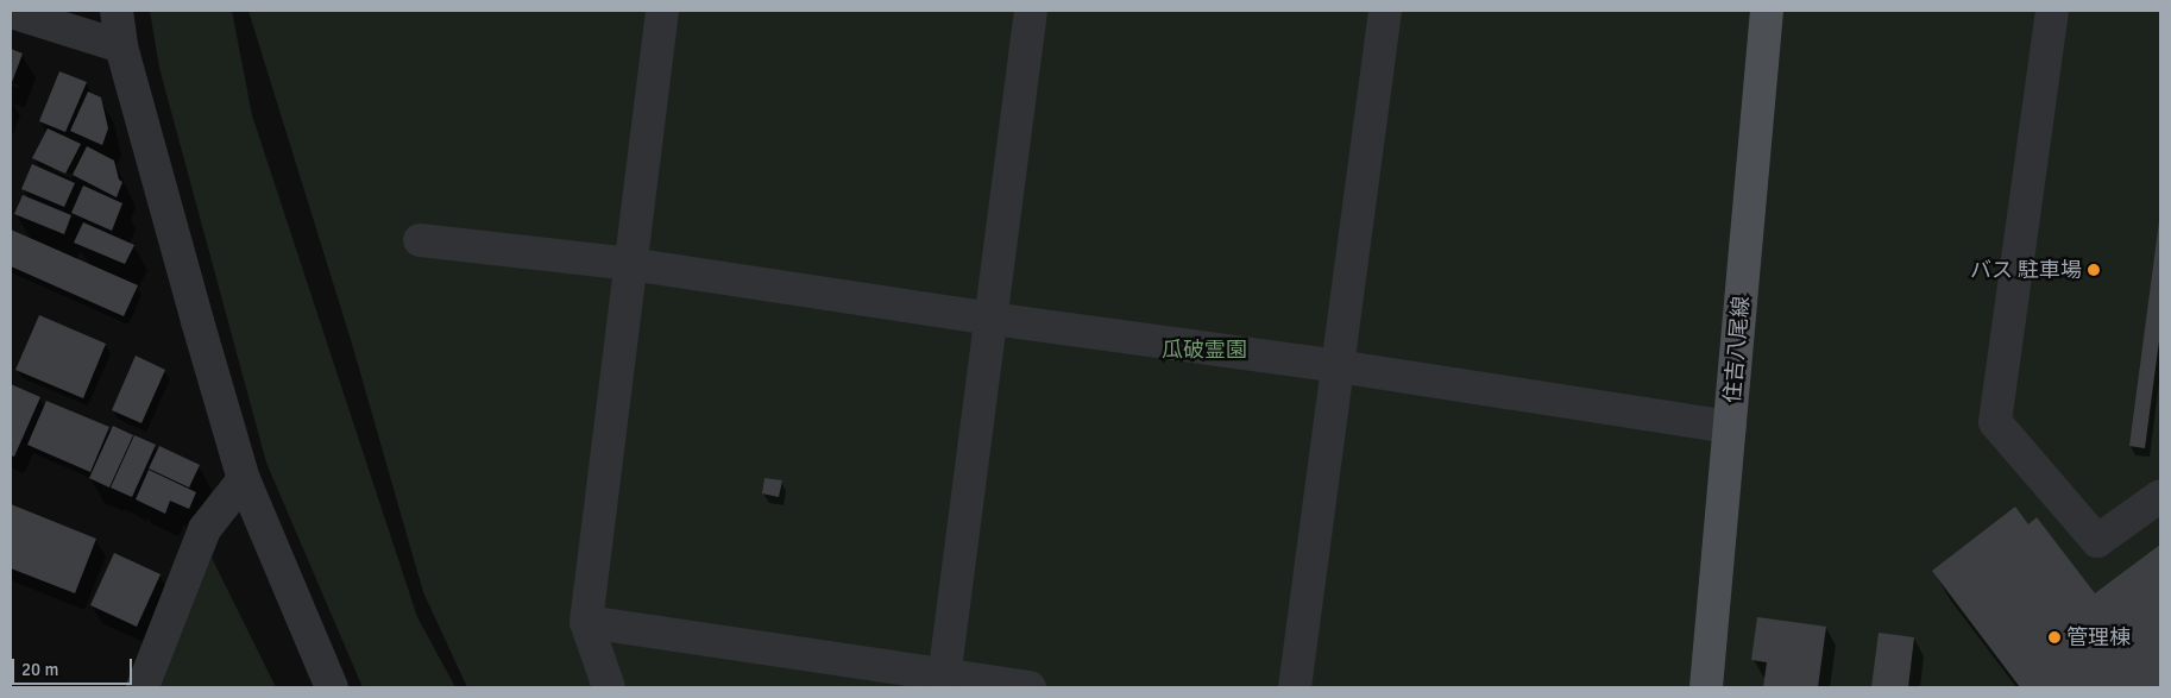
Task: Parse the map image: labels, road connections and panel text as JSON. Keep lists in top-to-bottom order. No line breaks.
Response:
{"streets":{"main road":["住吉八尾線"]},"parks":["瓜破霊園"],"places":["バス 駐車場","管理棟"],"scale_bar":"20 m"}
